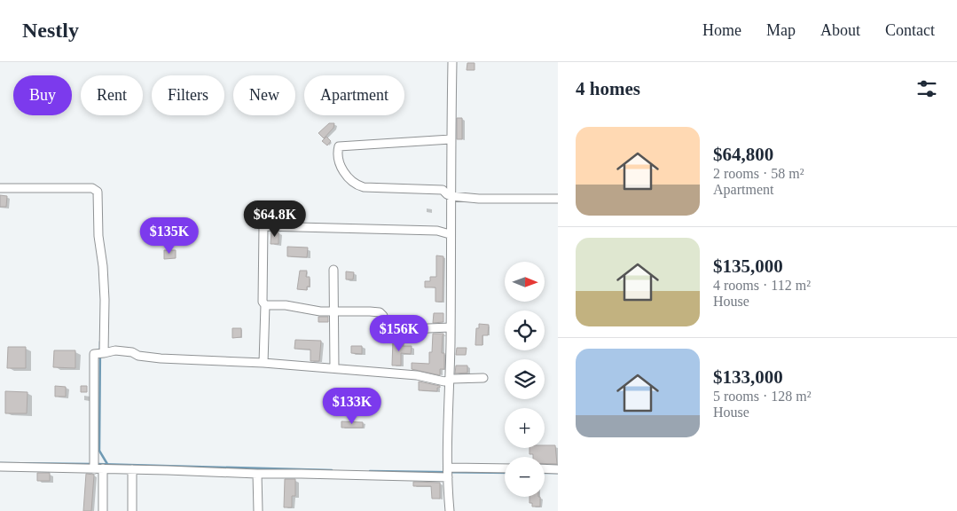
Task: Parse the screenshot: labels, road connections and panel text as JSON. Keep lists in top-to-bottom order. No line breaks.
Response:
{"north":"right","page":{"header":"Nestly","nav":["Home","Map","About","Contact"],"heading":"4 homes","chip":["Buy","Rent","Filters","New","Apartment"],"list":[{"name":"$64,800","note":"2 rooms · 58 m² · Apartment"},{"name":"$135,000","note":"4 rooms · 112 m² · House"},{"name":"$133,000","note":"5 rooms · 128 m² · House"}],"price":["$64.8K","$135K","$156K","$133K"],"map_buttons":["+","−"]}}
